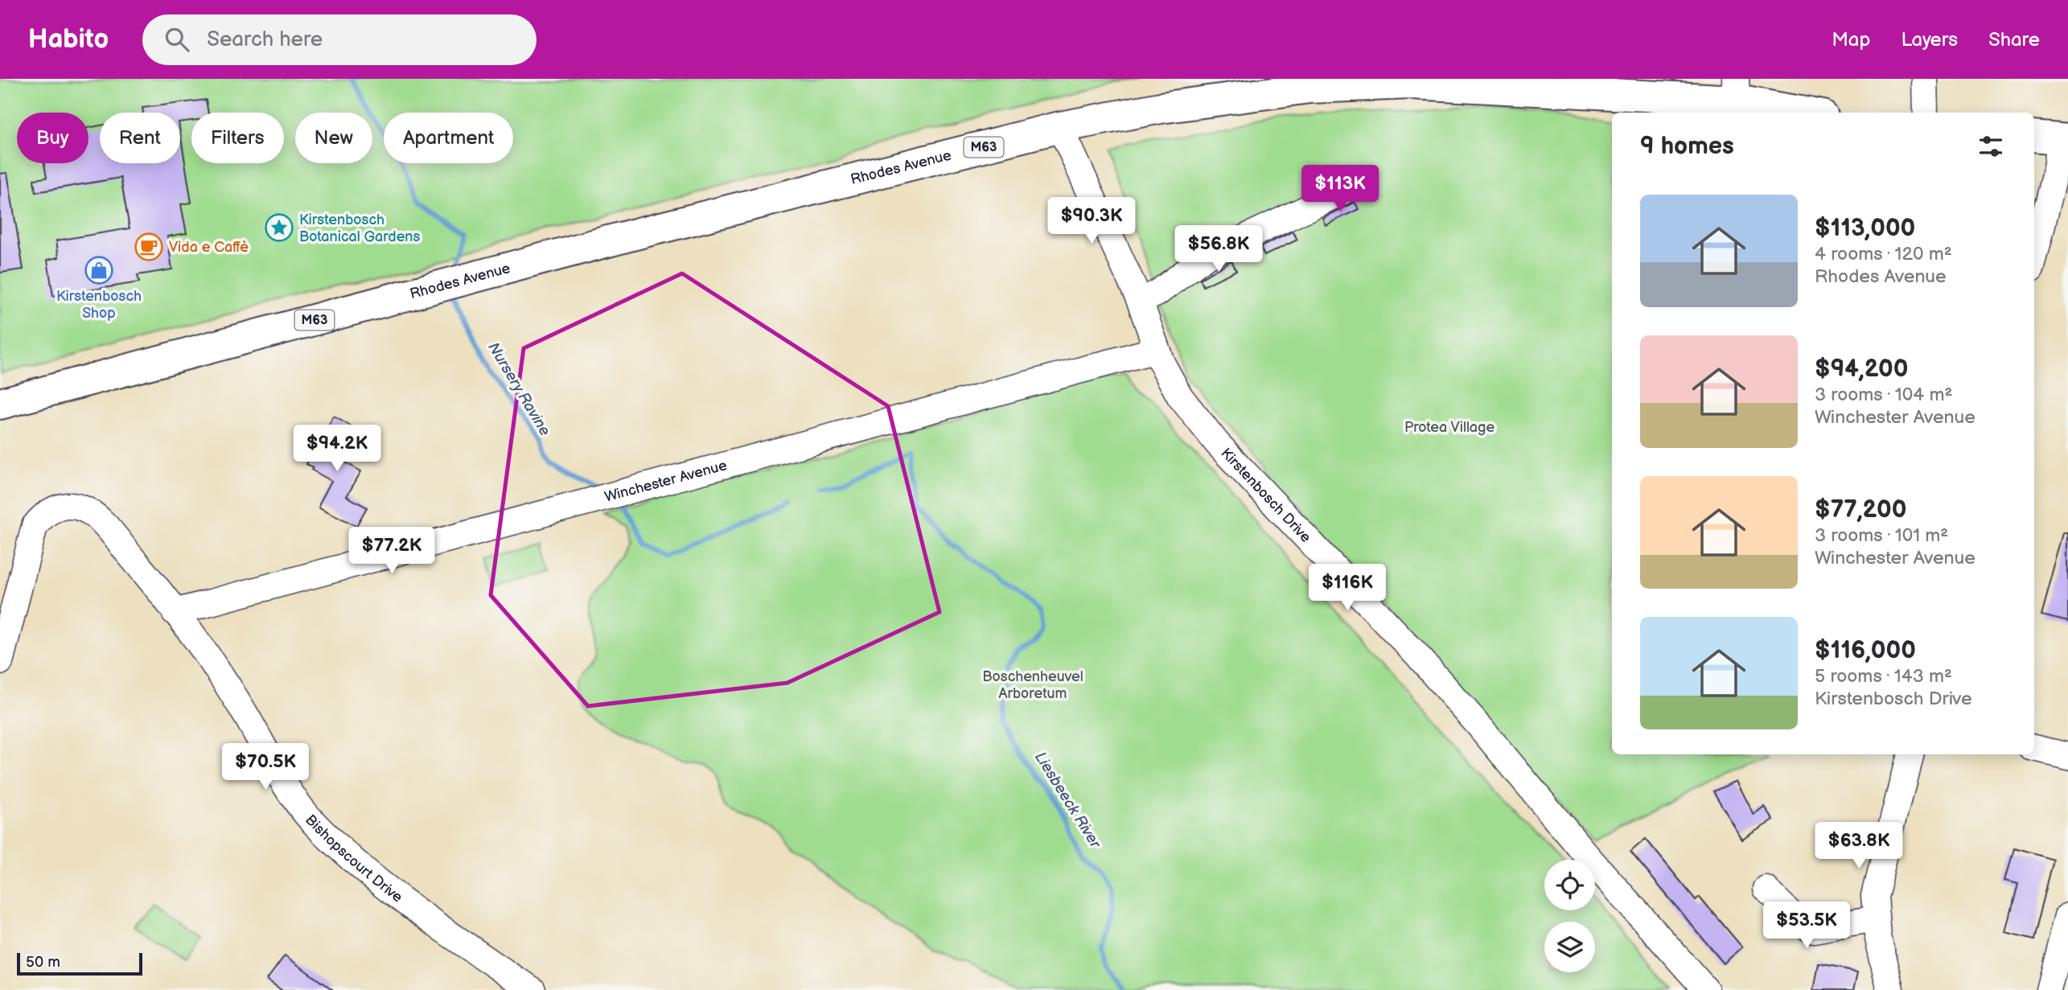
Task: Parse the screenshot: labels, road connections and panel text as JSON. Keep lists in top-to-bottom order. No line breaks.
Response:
{"streets":{"main road":["M63","Rhodes Avenue"],"street":["Winchester Avenue","Kirstenbosch Drive","Bishopscourt Drive"]},"crossings":[["Rhodes Avenue","Kirstenbosch Drive"],["Winchester Avenue","Kirstenbosch Drive"],["Winchester Avenue","Bishopscourt Drive"]],"water":["Nursery Ravine","Liesbeeck River"],"parks":["Protea Village","Boschenheuvel Arboretum"],"places":{"place":["Kirstenbosch Botanical Gardens"],"cafe":["Vida e Caffè"],"shop":["Kirstenbosch Shop"]},"scale_bar":"50 m","page":{"header":"Habito","search":"Search here","nav":["Map","Layers","Share"],"chip":["Buy","Rent","Filters","New","Apartment"],"heading":"9 homes","price":["$113K","$90.3K","$56.8K","$94.2K","$77.2K","$116K","$70.5K","$63.8K","$53.5K"],"list":[{"name":"$113,000","note":"4 rooms · 120 m² · Rhodes Avenue"},{"name":"$94,200","note":"3 rooms · 104 m² · Winchester Avenue"},{"name":"$77,200","note":"3 rooms · 101 m² · Winchester Avenue"},{"name":"$116,000","note":"5 rooms · 143 m² · Kirstenbosch Drive"}],"scale":"50 m"}}
